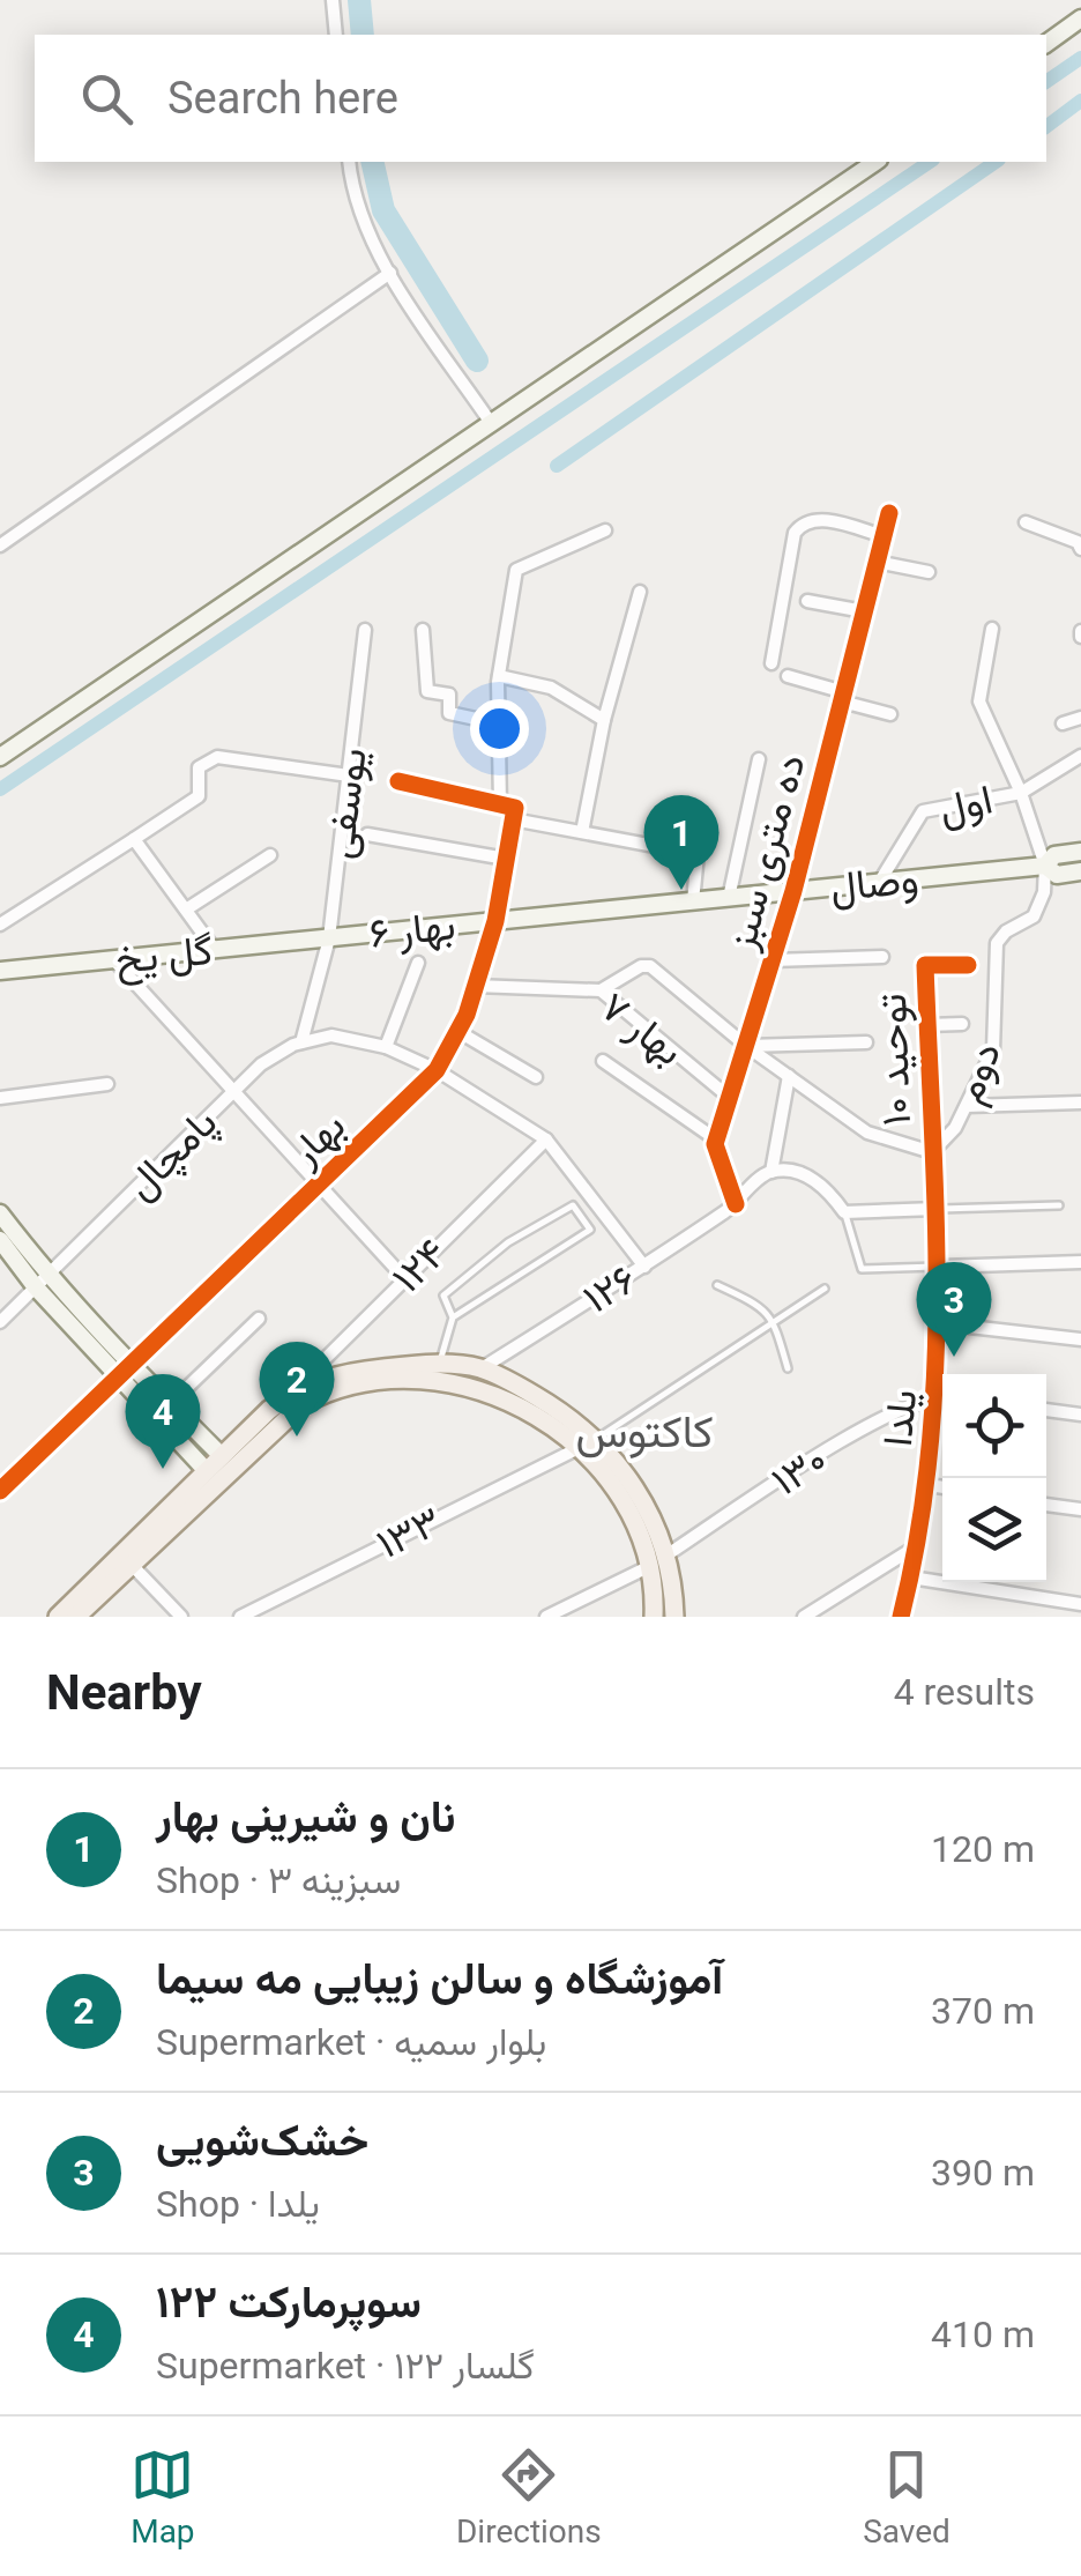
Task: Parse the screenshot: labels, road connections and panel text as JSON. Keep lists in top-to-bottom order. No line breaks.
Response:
{"streets":{"main road":["وصال","بهار ۶","گل یخ"],"street":["یوسفی","اول","ده متری سبز","بهار ۷","توحید ۱۰","دوم","بهار","پامچال","۱۲۴","۱۲۶","یلدا","۱۳۰","۱۳۳"]},"crossings":[["یوسفی","بهار ۶"],["یوسفی","گل یخ"],["یوسفی","پامچال"],["اول","وصال"],["ده متری سبز","وصال"],["ده متری سبز","بهار ۷"],["وصال","بهار ۶"],["وصال","دوم"],["وصال","بهار"],["بهار ۶","گل یخ"],["بهار ۶","بهار"],["بهار ۷","بهار"],["توحید ۱۰","دوم"],["توحید ۱۰","یلدا"],["دوم","یلدا"]],"districts":["کاکتوس"],"page":{"search":"Search here","pins":["1","3","2","4"],"heading":["Nearby","4 results"],"list":[{"mark":"1","name":"نان و شیرینی بهار","note":"Shop · سبزینه ۳","value":"120 m"},{"mark":"2","name":"آموزشگاه و سالن زیبایی مه سیما","note":"Supermarket · بلوار سمیه","value":"370 m"},{"mark":"3","name":"خشک‌شویی","note":"Shop · یلدا","value":"390 m"},{"mark":"4","name":"سوپرمارکت ۱۲۲","note":"Supermarket · گلسار ۱۲۲","value":"410 m"}],"nav":["Map","Directions","Saved"]}}
